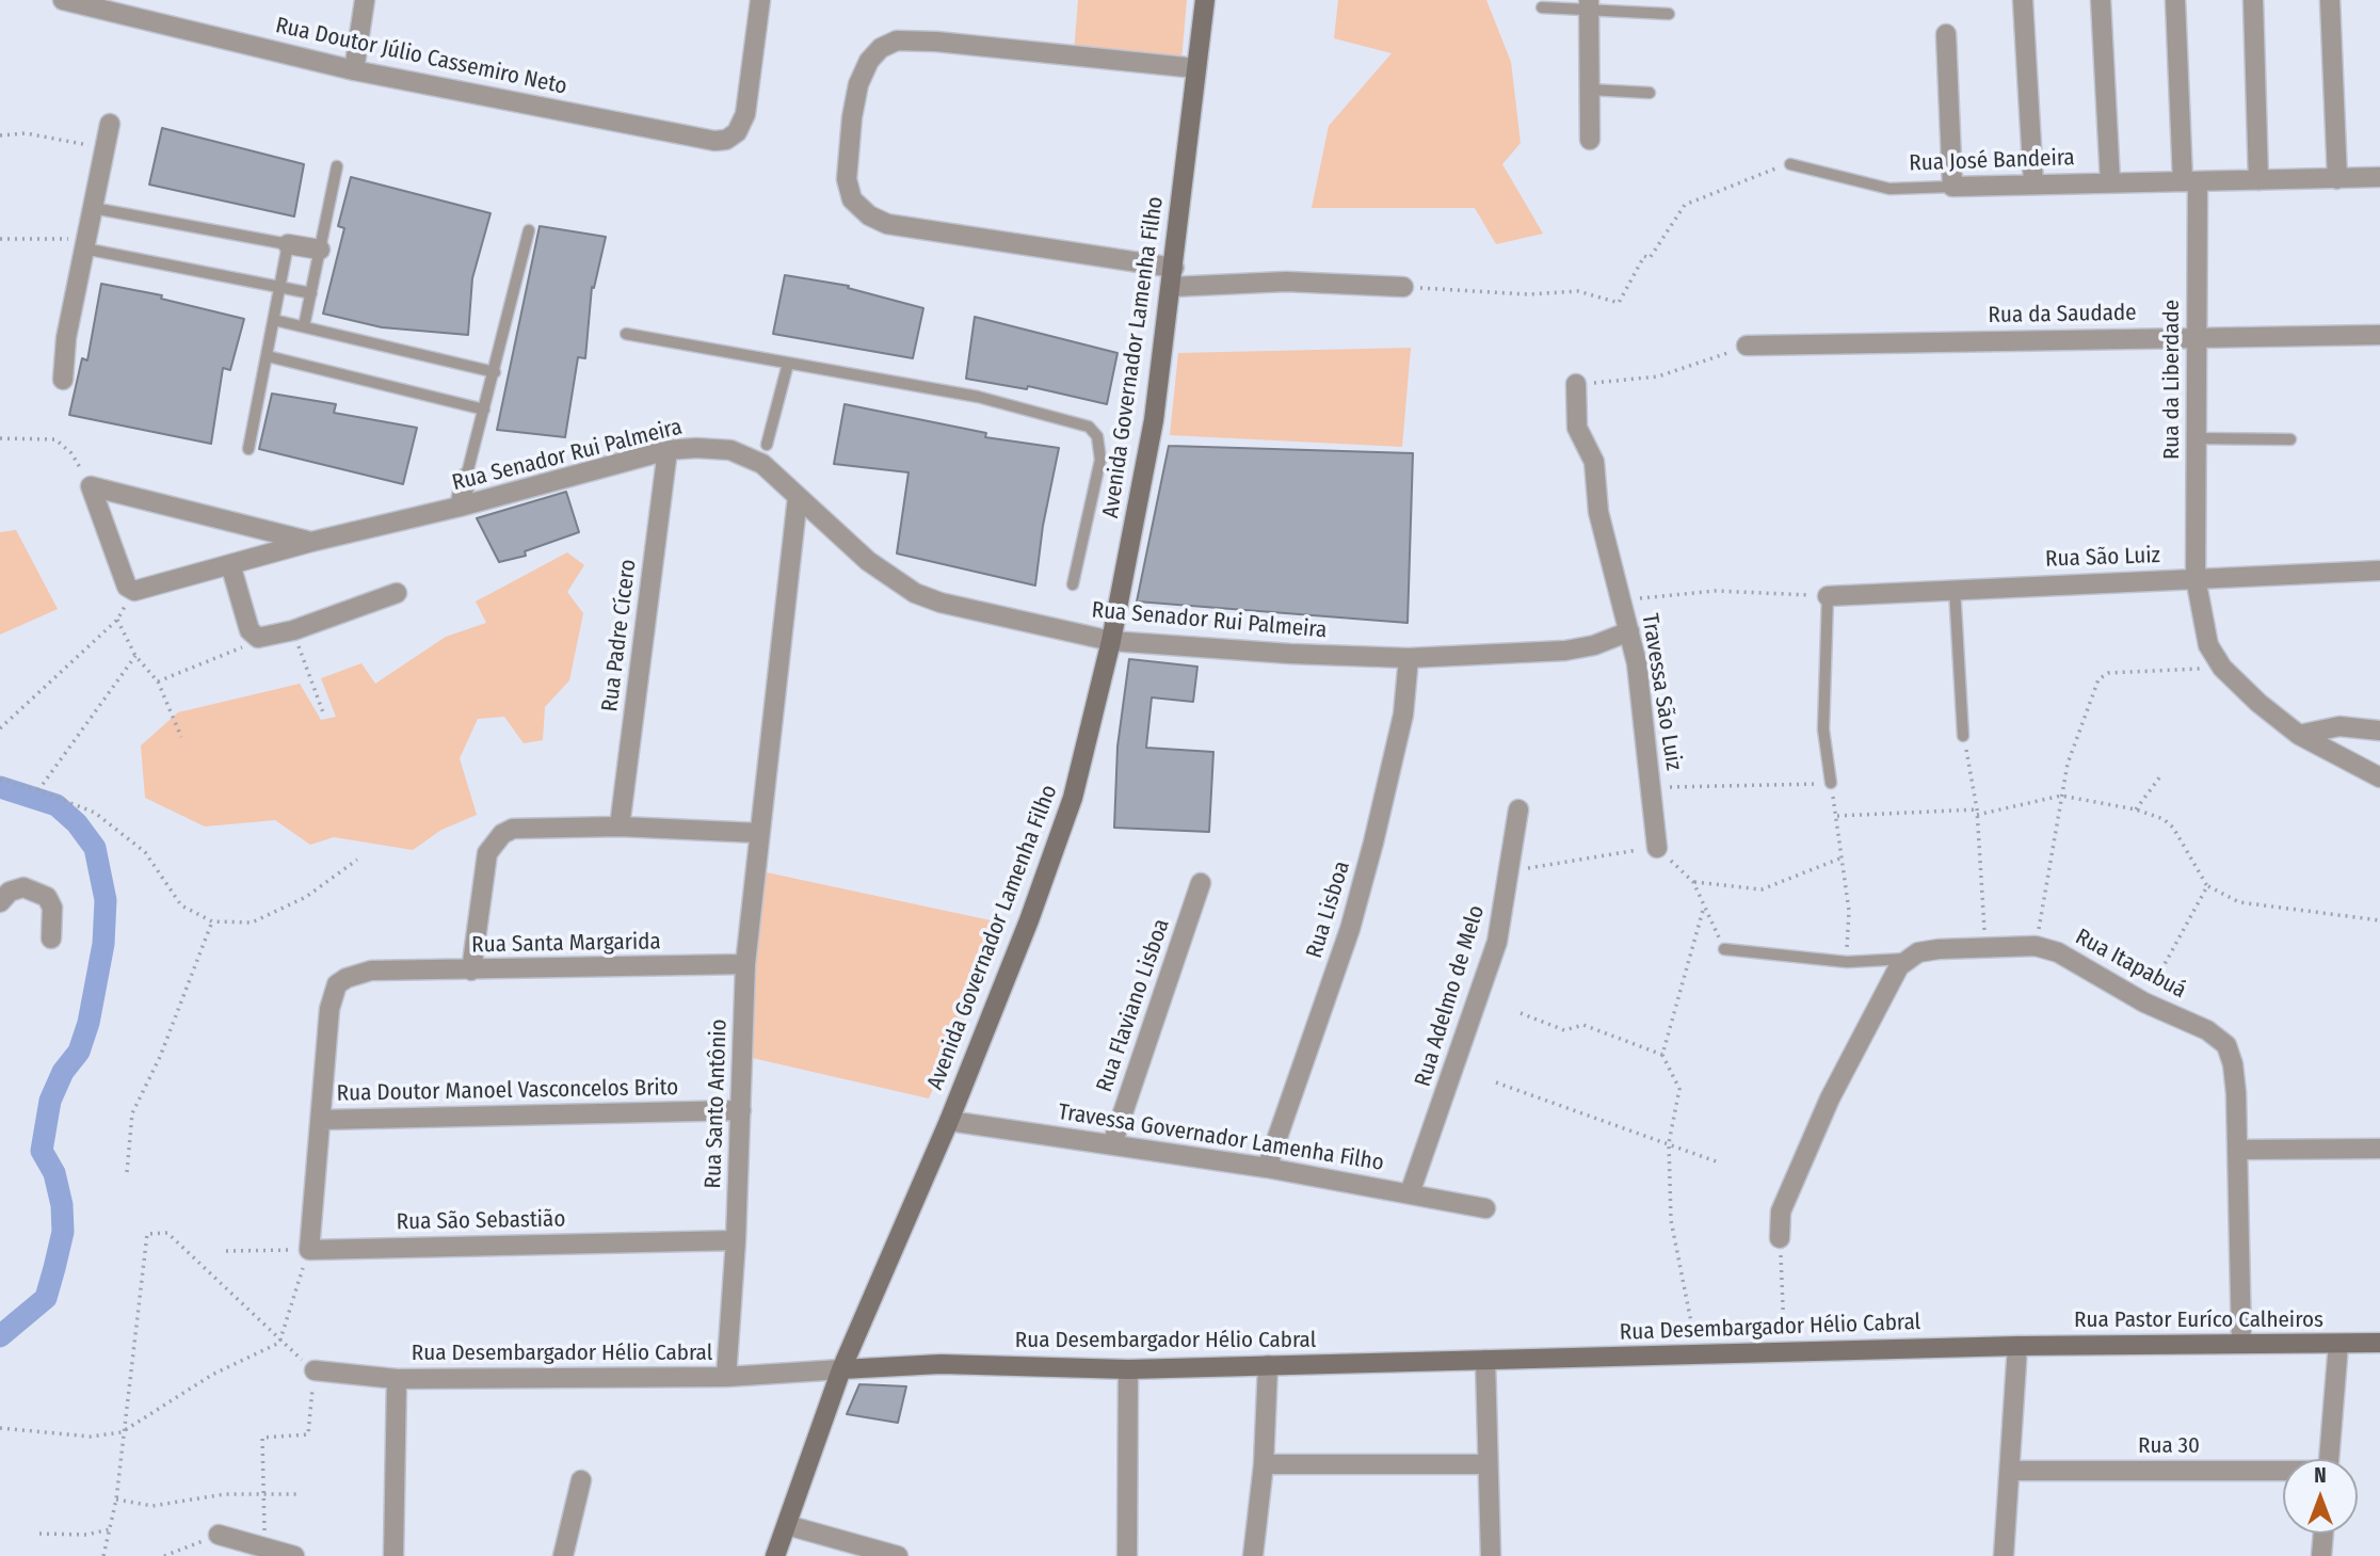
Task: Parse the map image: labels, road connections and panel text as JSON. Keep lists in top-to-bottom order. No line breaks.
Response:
{"streets":{"street":["Rua Doutor Júlio Cassemiro Neto","Rua José Bandeira","Rua da Saudade","Avenida Governador Lamenha Filho","Rua da Liberdade","Rua Senador Rui Palmeira","Rua São Luiz","Rua Padre Cícero","Travessa São Luiz","Rua Lisboa","Rua Santa Margarida","Rua Itapabuá","Rua Adelmo de Melo","Rua Flaviano Lisboa","Rua Doutor Manoel Vasconcelos Brito","Rua Santo Antônio","Travessa Governador Lamenha Filho","Rua São Sebastião","Rua Pastor Euríco Calheiros","Rua Desembargador Hélio Cabral","Rua 30"]},"crossings":[["Rua José Bandeira","Rua da Liberdade"],["Rua da Saudade","Rua da Liberdade"],["Avenida Governador Lamenha Filho","Rua Senador Rui Palmeira"],["Avenida Governador Lamenha Filho","Travessa Governador Lamenha Filho"],["Avenida Governador Lamenha Filho","Rua Desembargador Hélio Cabral"],["Rua da Liberdade","Rua São Luiz"],["Rua Senador Rui Palmeira","Rua Padre Cícero"],["Rua Senador Rui Palmeira","Travessa São Luiz"],["Rua Senador Rui Palmeira","Rua Lisboa"],["Rua Senador Rui Palmeira","Rua Santo Antônio"],["Rua Lisboa","Travessa Governador Lamenha Filho"],["Rua Santa Margarida","Rua Doutor Manoel Vasconcelos Brito"],["Rua Santa Margarida","Rua Santo Antônio"],["Rua Santa Margarida","Rua São Sebastião"],["Rua Itapabuá","Rua Pastor Euríco Calheiros"],["Rua Adelmo de Melo","Travessa Governador Lamenha Filho"],["Rua Flaviano Lisboa","Travessa Governador Lamenha Filho"],["Rua Doutor Manoel Vasconcelos Brito","Rua Santo Antônio"],["Rua Santo Antônio","Rua São Sebastião"],["Rua Santo Antônio","Rua Desembargador Hélio Cabral"],["Rua Pastor Euríco Calheiros","Rua Desembargador Hélio Cabral"]],"north":"top"}
